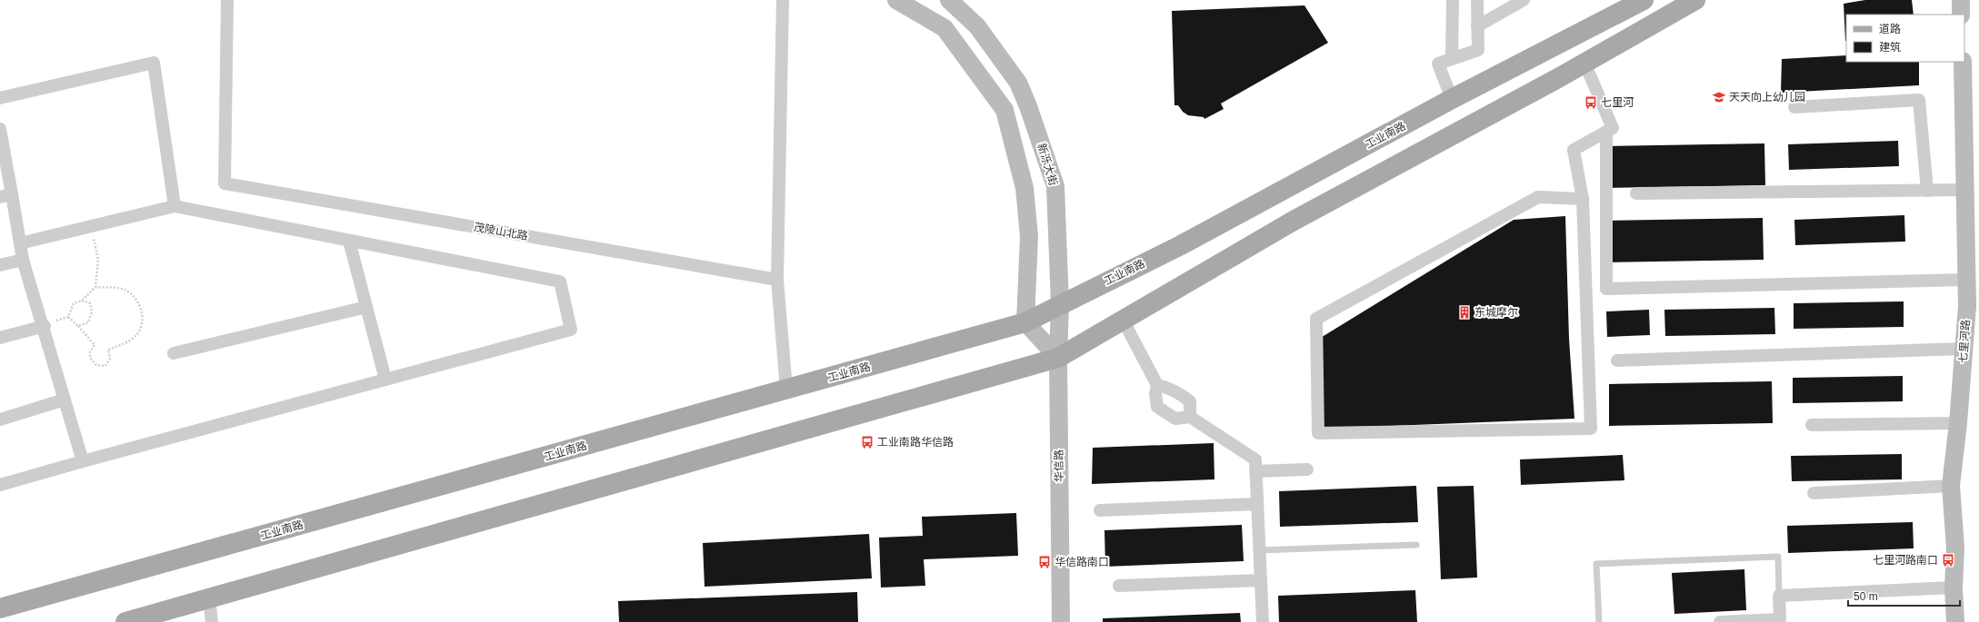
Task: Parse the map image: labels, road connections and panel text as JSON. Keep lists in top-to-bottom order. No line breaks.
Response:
{"streets":{"main road":["工业南路","新泺大街","七里河路","华信路"],"street":["茂陵山北路"]},"crossings":[["工业南路","新泺大街"],["新泺大街","华信路"]],"places":{"school or university":["天天向上幼儿园"],"bus stop":["七里河","工业南路华信路","七里河路南口","华信路南口"],"building":["东城摩尔"]},"legend":["道路","建筑"],"scale_bar":"50 m"}
